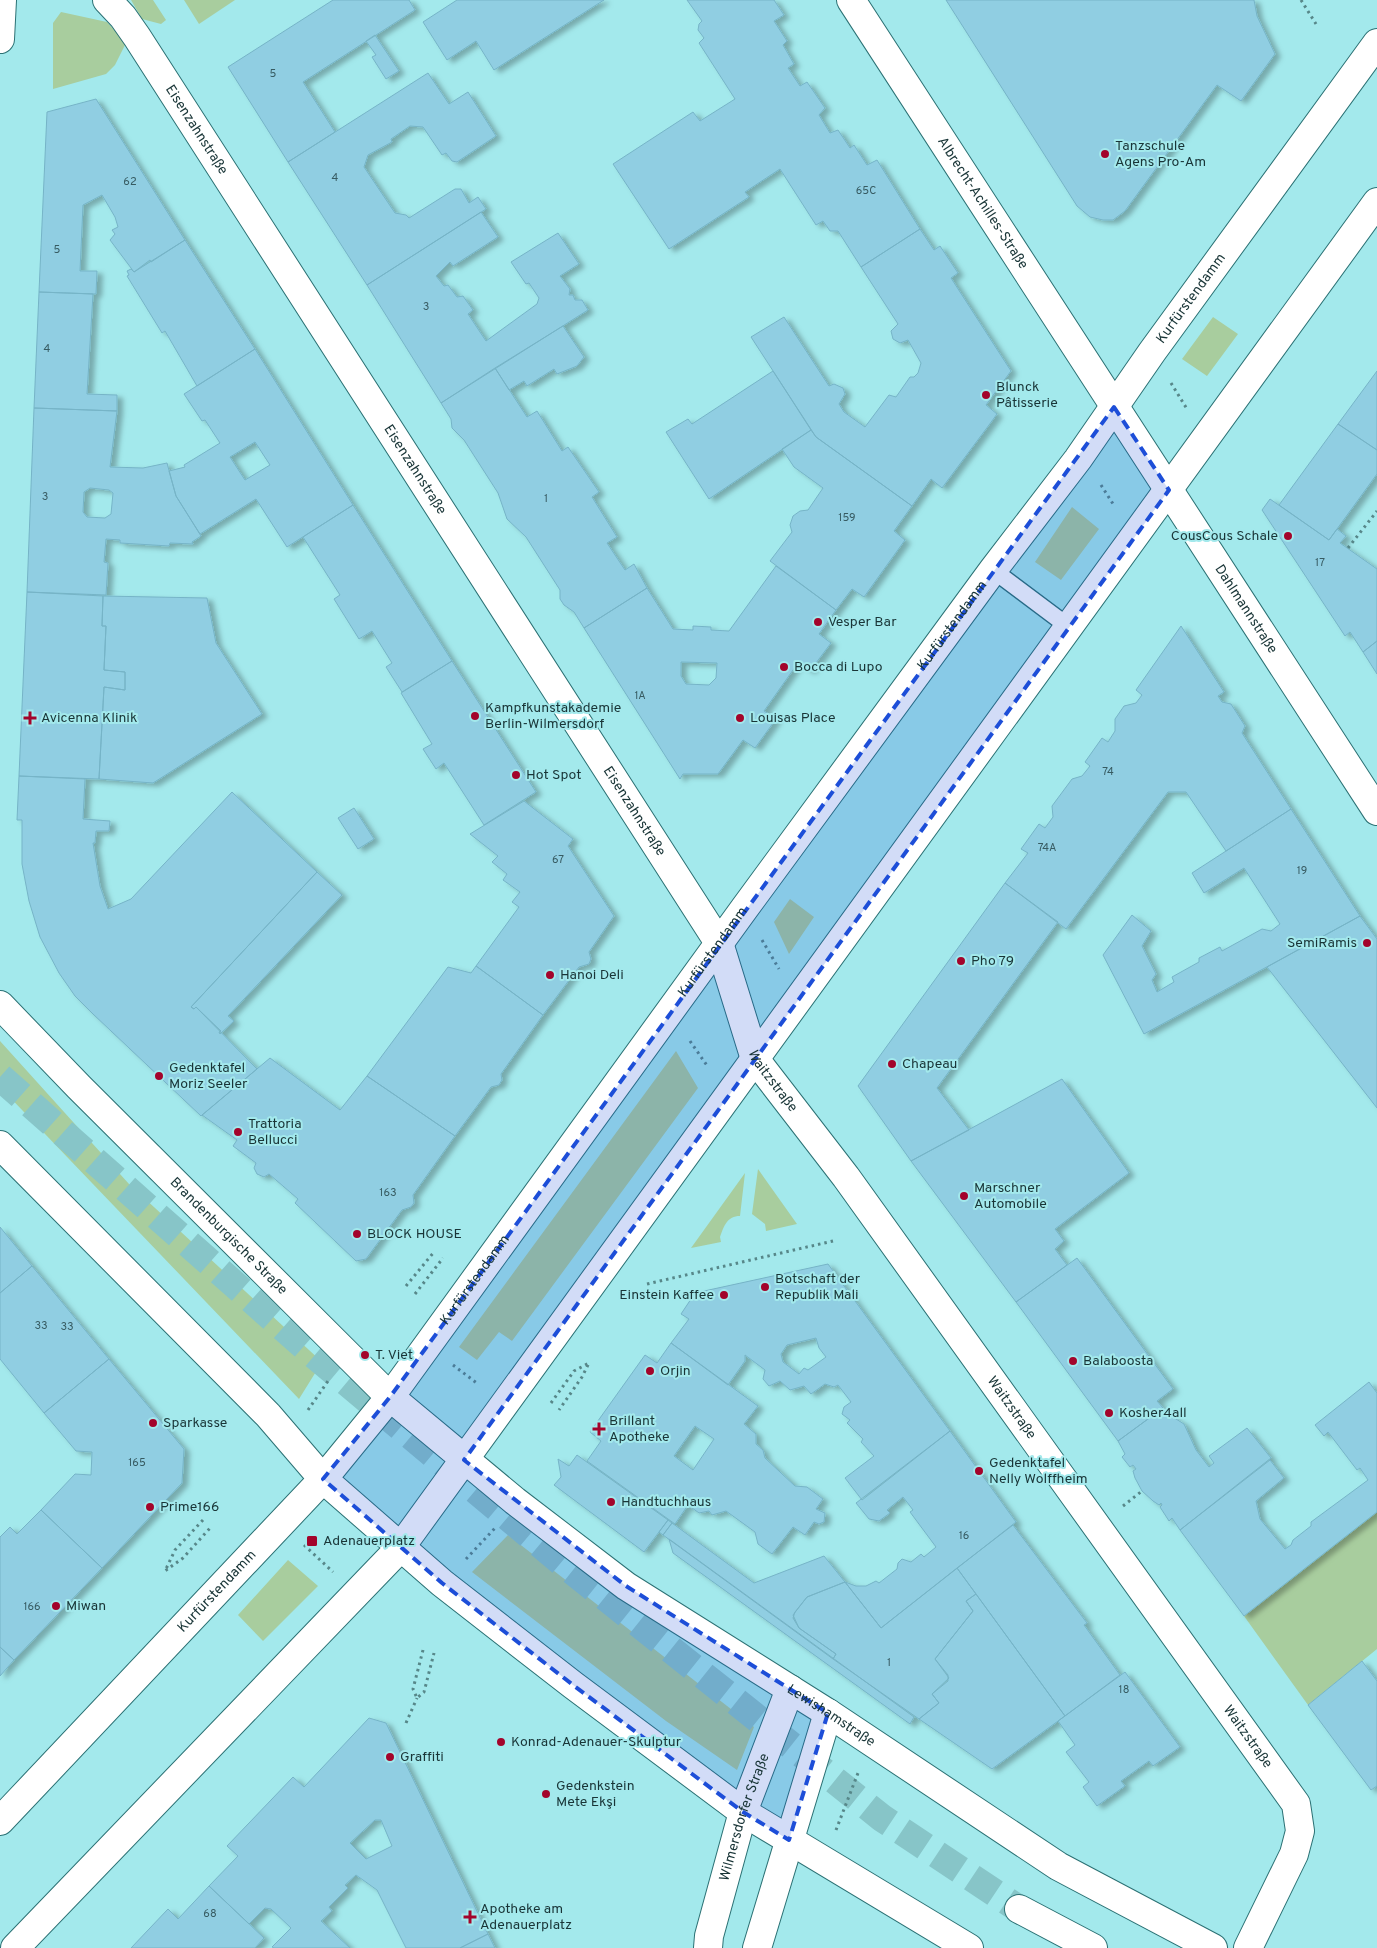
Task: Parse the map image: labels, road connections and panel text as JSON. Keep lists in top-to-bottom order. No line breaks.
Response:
{"streets":{"main road":["Eisenzahnstraße","Albrecht-Achilles-Straße","Kurfürstendamm","Dahlmannstraße","Waitzstraße","Brandenburgische Straße","Lewishamstraße","Wilmersdorfer Straße"]},"crossings":[["Eisenzahnstraße","Kurfürstendamm"],["Eisenzahnstraße","Waitzstraße"],["Albrecht-Achilles-Straße","Kurfürstendamm"],["Albrecht-Achilles-Straße","Dahlmannstraße"],["Kurfürstendamm","Dahlmannstraße"],["Kurfürstendamm","Waitzstraße"],["Kurfürstendamm","Brandenburgische Straße"],["Brandenburgische Straße","Lewishamstraße"],["Lewishamstraße","Wilmersdorfer Straße"]],"places":{"other":["Tanzschule Agens Pro-Am","Blunck Pâtisserie","CousCous Schale","Vesper Bar","Bocca di Lupo","Kampfkunstakademie Berlin-Wilmersdorf","Louisas Place","Hot Spot","SemiRamis","Pho 79","Hanoi Deli","Chapeau","Gedenktafel Moriz Seeler","Trattoria Bellucci","Marschner Automobile","BLOCK HOUSE","Botschaft der Republik Mali","Einstein Kaffee","T. Viet","Balaboosta","Orjin","Kosher4all","Sparkasse","Gedenktafel Nelly Wolffheim","Handtuchhaus","Prime166","Miwan","Konrad-Adenauer-Skulptur","Graffiti","Gedenkstein Mete Ekşi"],"health":["Avicenna Klinik","Brillant Apotheke","Apotheke am Adenauerplatz"],"transit":["Adenauerplatz"]},"house_numbers":["5","4","62","65C","5","3","4","3","1","159","17","1A","74","74A","67","19","163","33","33","165","16","166","1","18","68"]}
